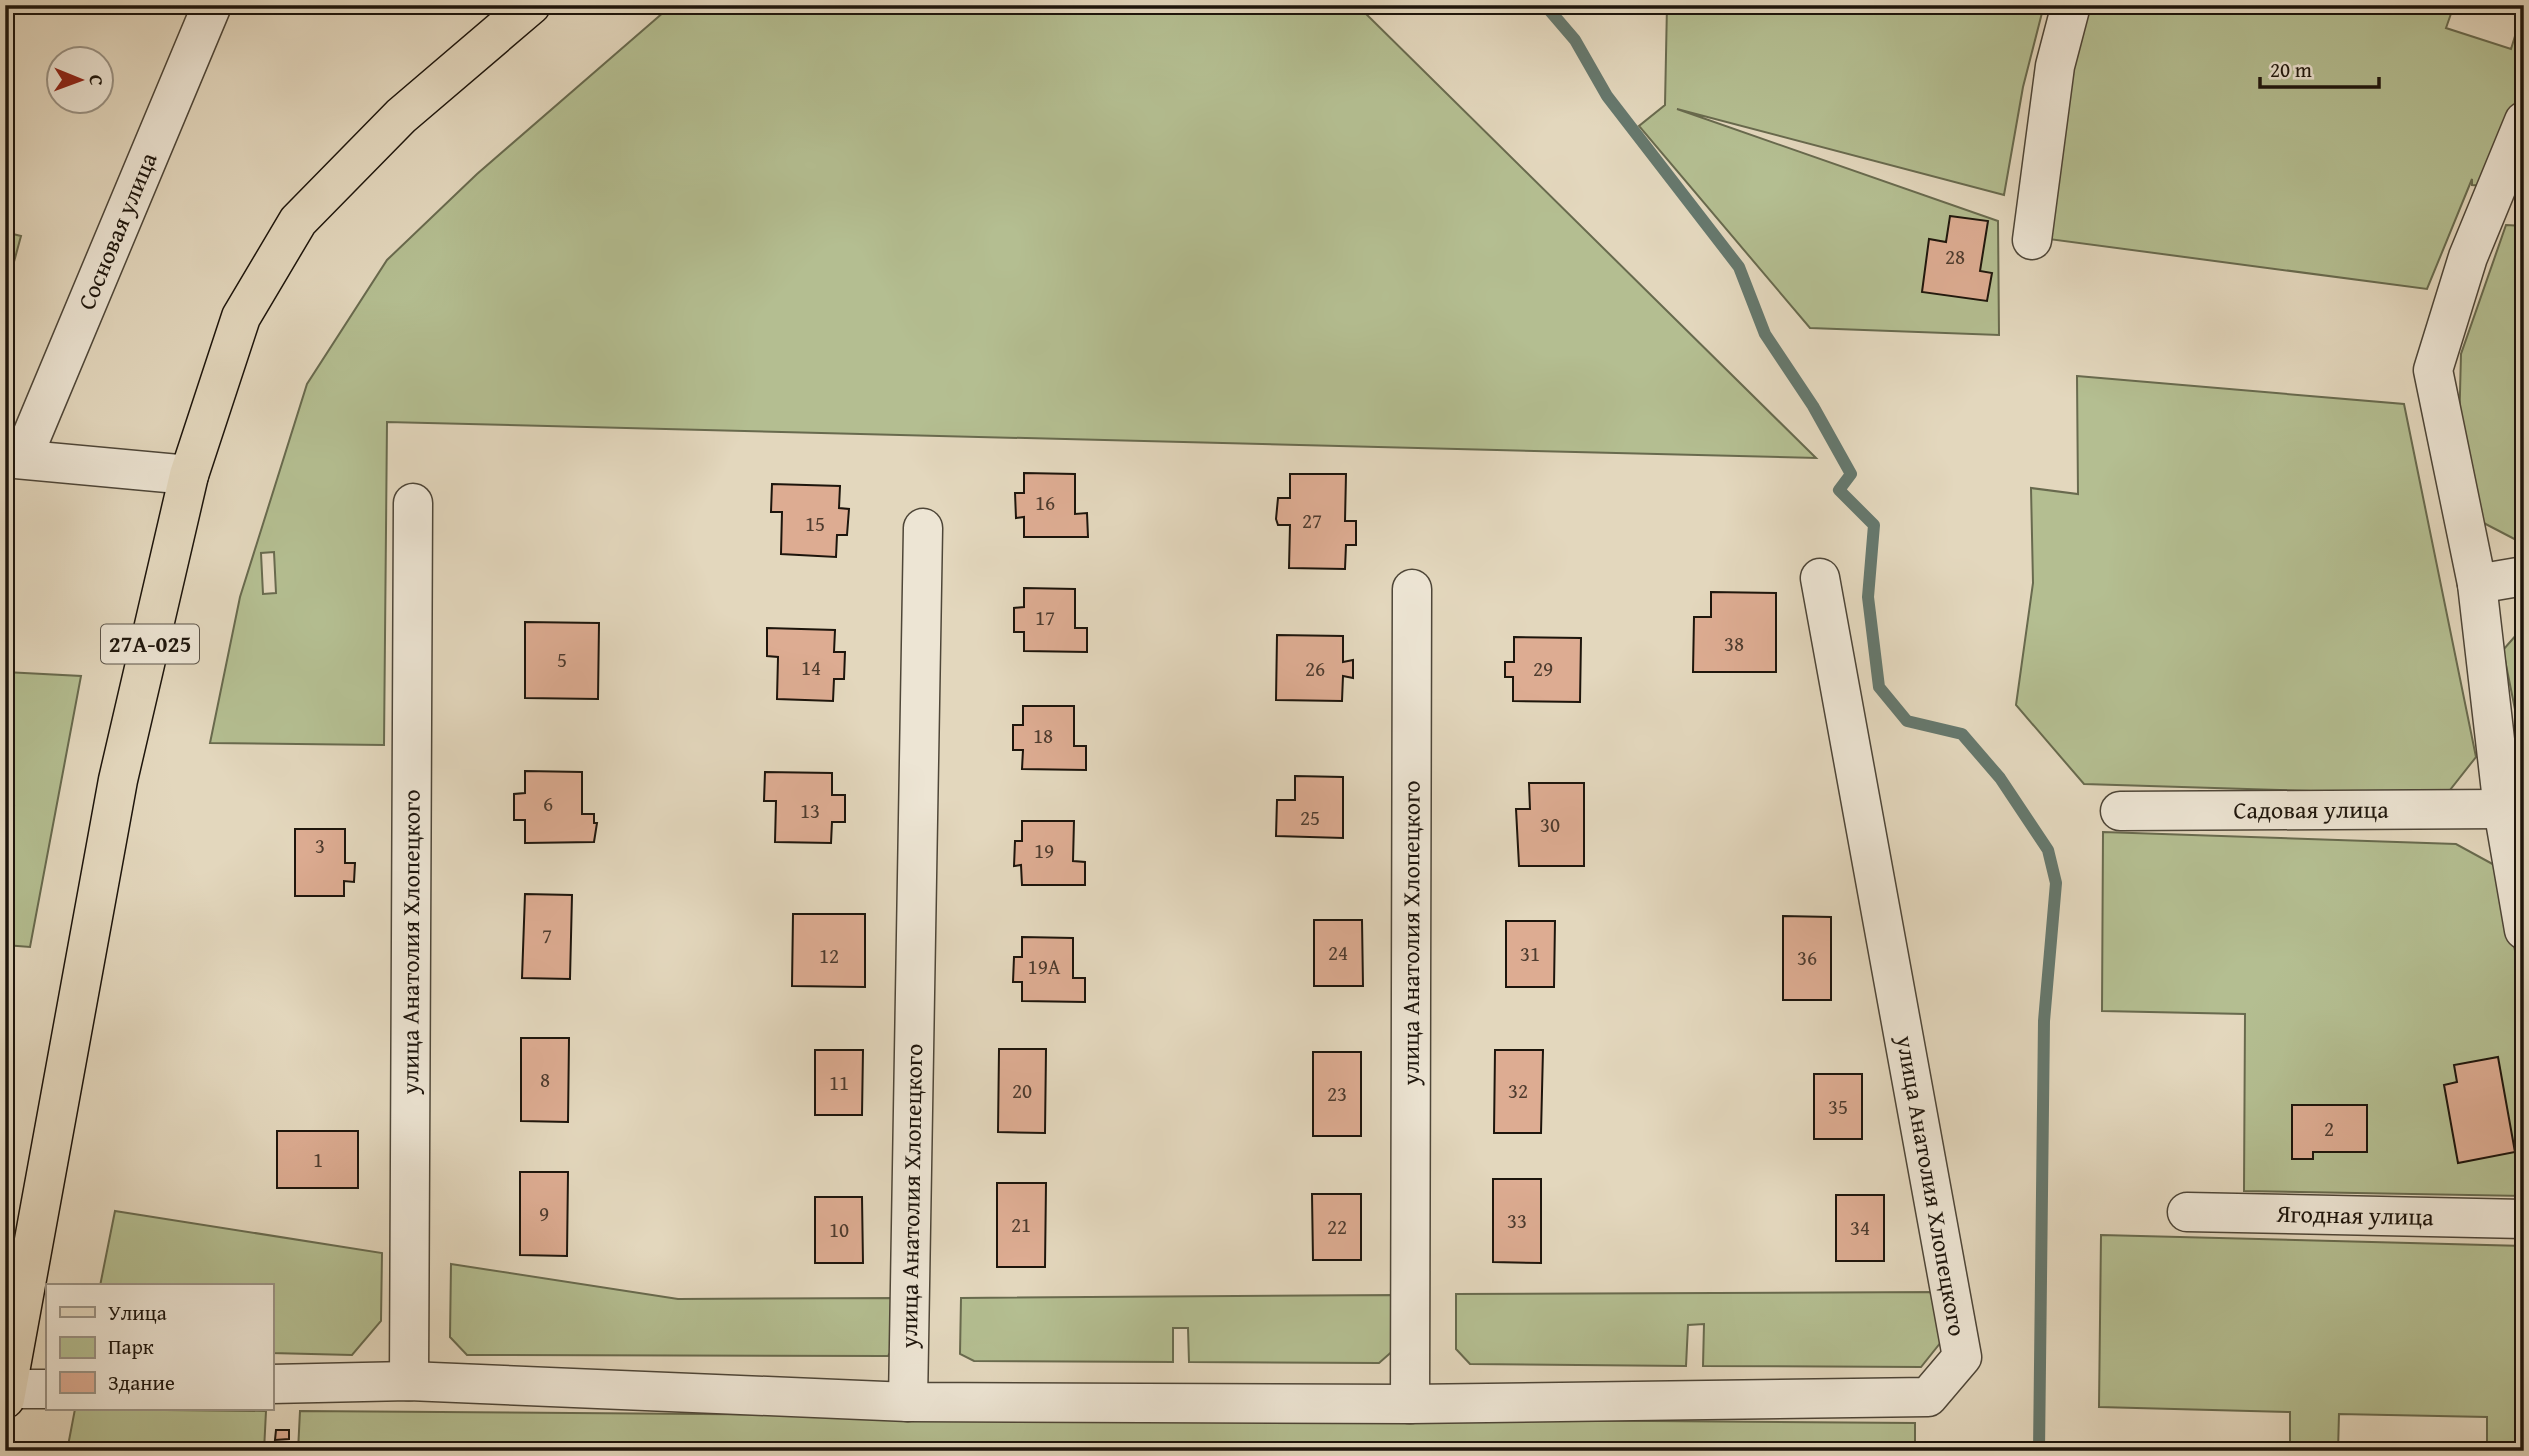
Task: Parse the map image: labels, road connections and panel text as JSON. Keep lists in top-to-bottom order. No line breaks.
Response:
{"streets":{"main road":["27А-025"],"street":["Сосновая улица","Садовая улица","улица Анатолия Хлопецкого","Ягодная улица"]},"house_numbers":["28","16","27","15","17","38","5","14","26","29","18","6","13","25","30","3","19","7","24","31","12","36","19А","8","11","20","32","23","35","2","1","9","33","21","22","34","10"],"legend":["Улица","Парк","Здание"],"scale_bar":"20 m","north":"right"}
